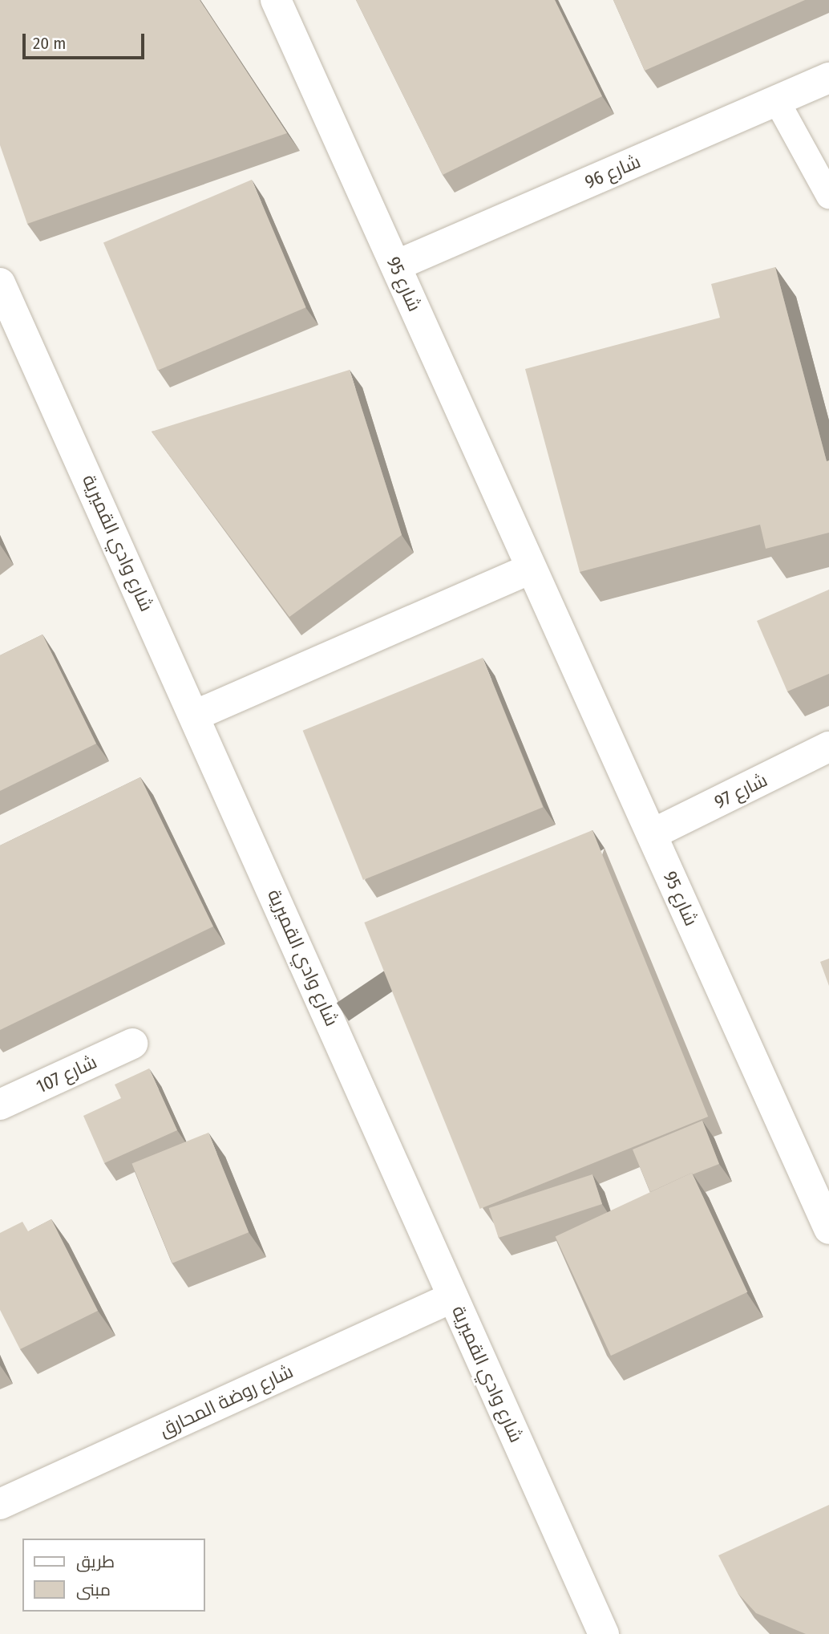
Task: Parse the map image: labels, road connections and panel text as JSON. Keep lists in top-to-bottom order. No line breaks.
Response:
{"streets":{"street":["شارع 96","شارع 95","شارع وادي القميرية","شارع 97","شارع 107","شارع روضة المحارق"]},"crossings":[["شارع 96","شارع 95"],["شارع 95","شارع 97"],["شارع وادي القميرية","شارع روضة المحارق"]],"legend":["طريق","مبنى"],"scale_bar":"20 m"}
